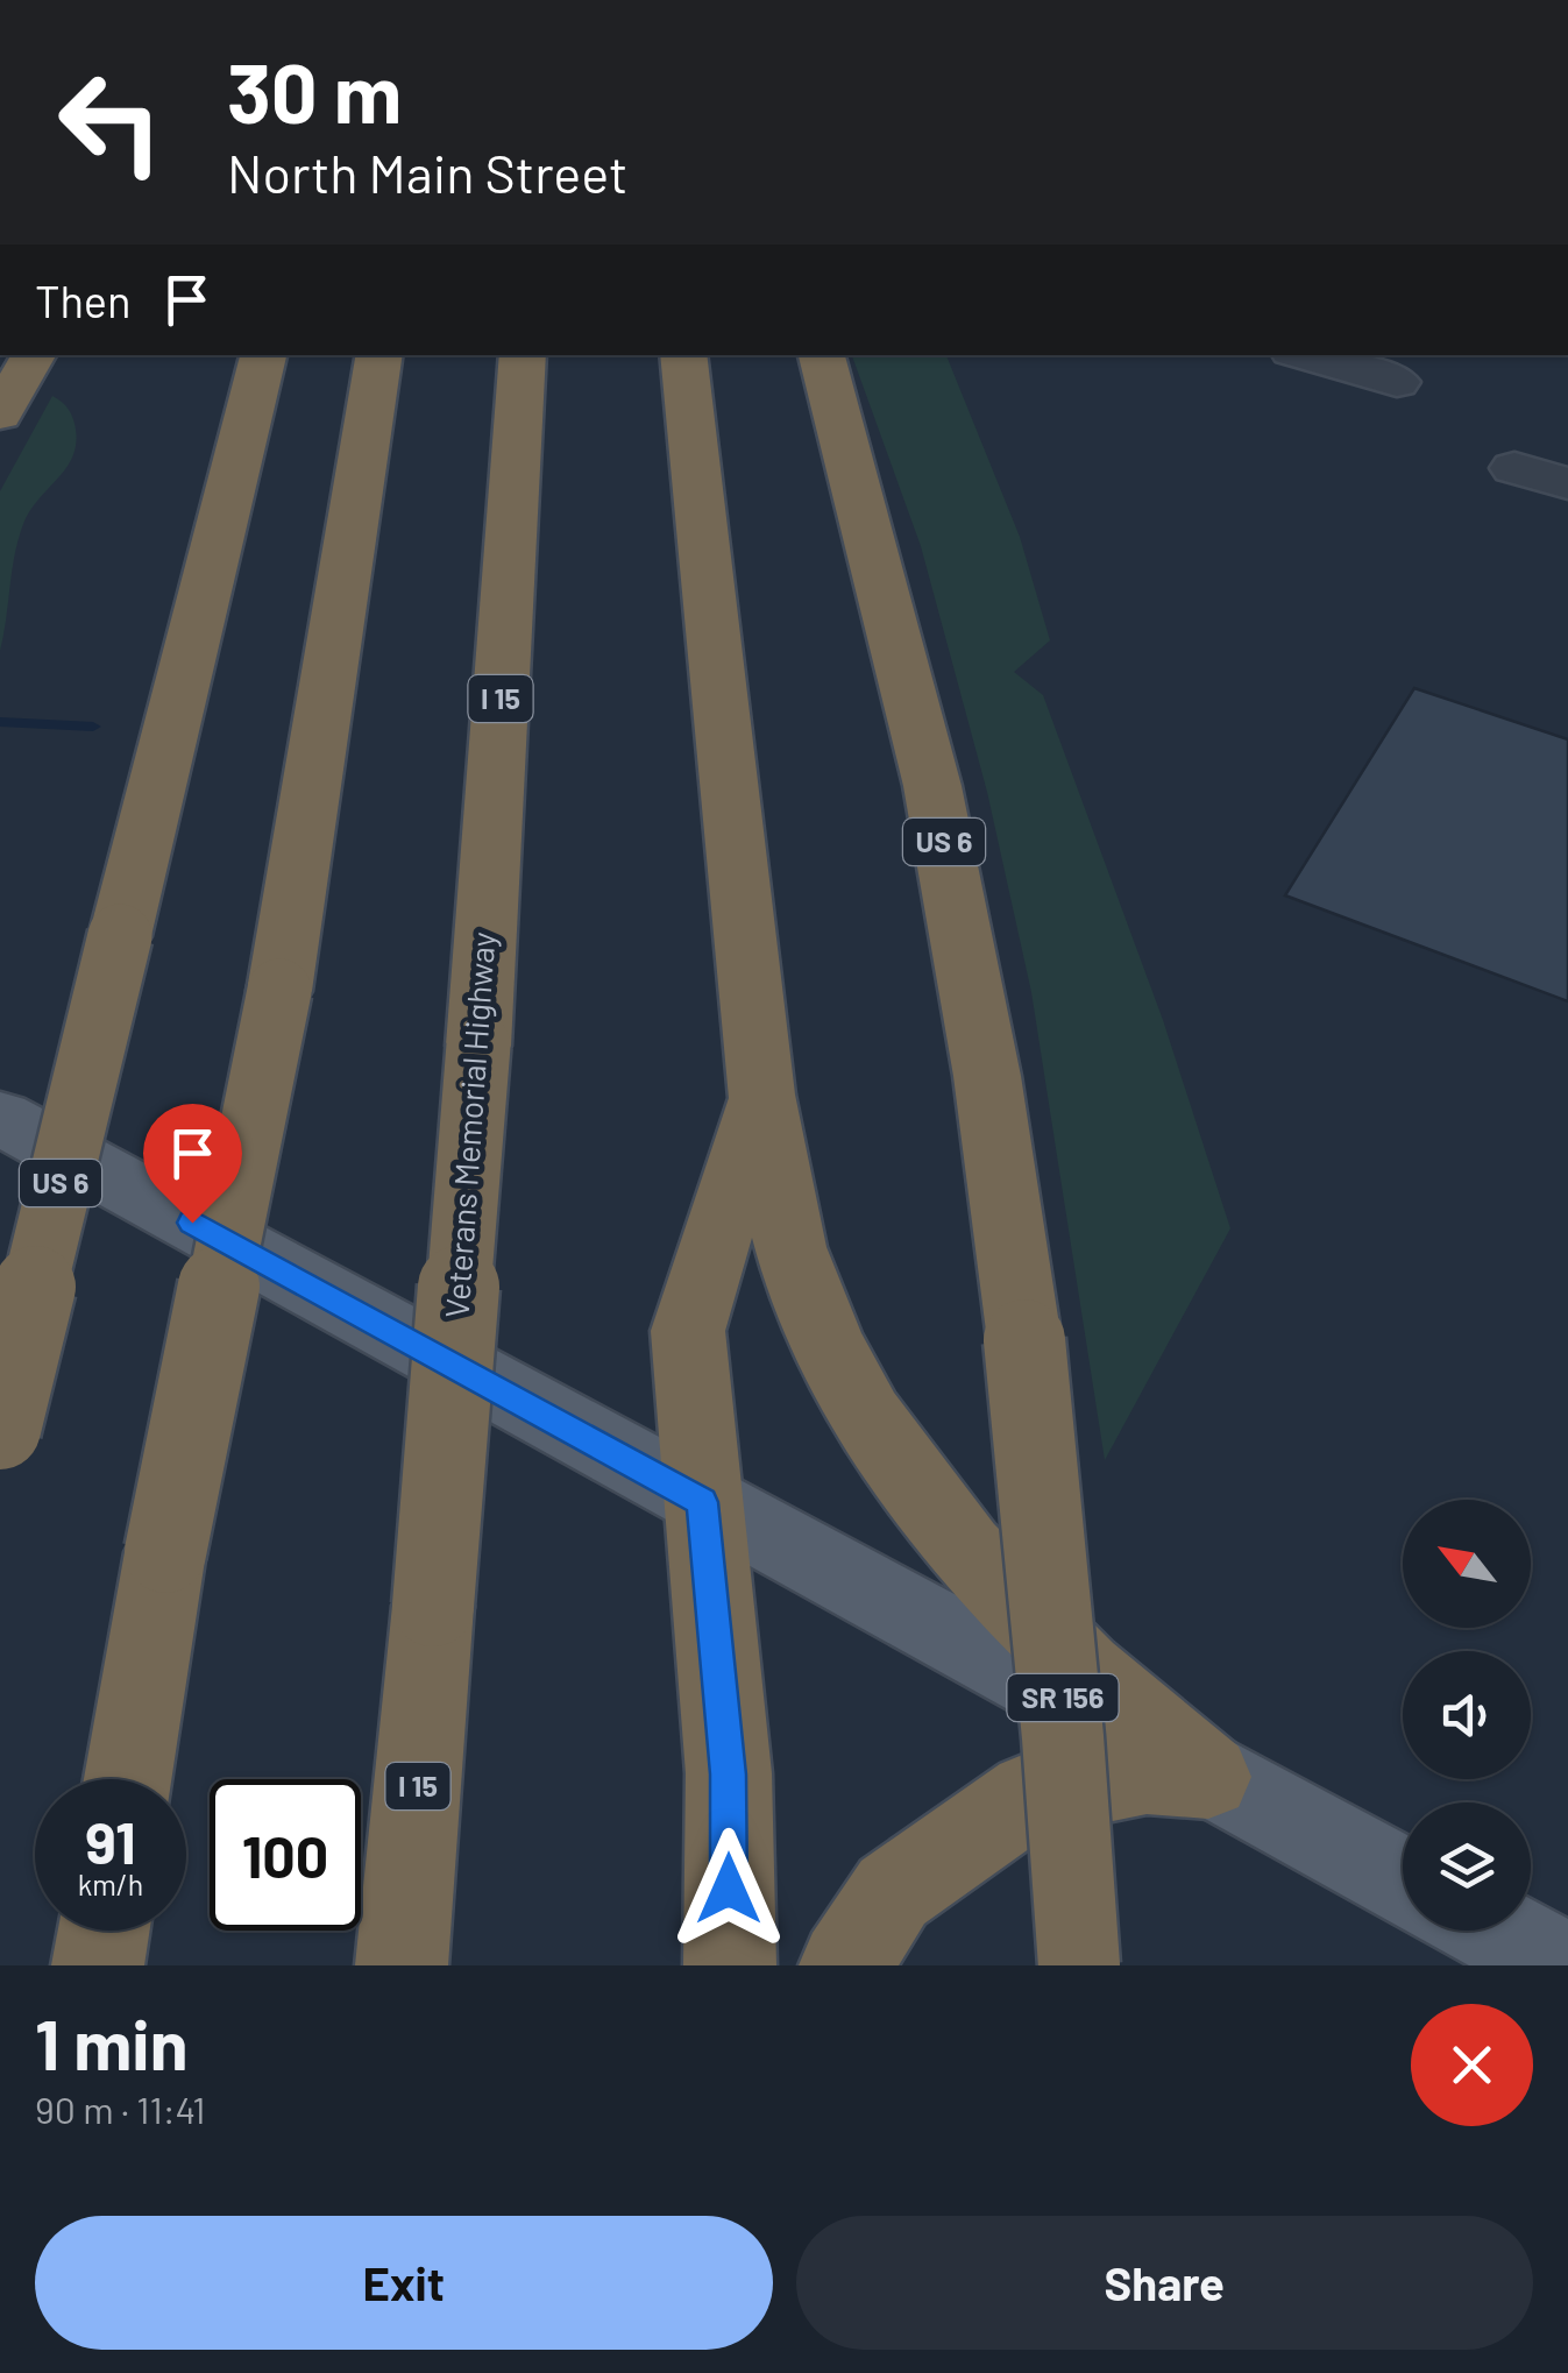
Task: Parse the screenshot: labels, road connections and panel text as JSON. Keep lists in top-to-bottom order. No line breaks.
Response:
{"streets":{"highway":["I 15","US 6","Veterans Memorial Highway"],"main road":["SR 156"]},"north":"top left","page":{"turn":["30 m","North Main Street"],"then":"Then","speed":"91 km/h","limit":"100","heading":["1 min","90 m · 11:41"],"buttons":["Exit","Share"]}}
